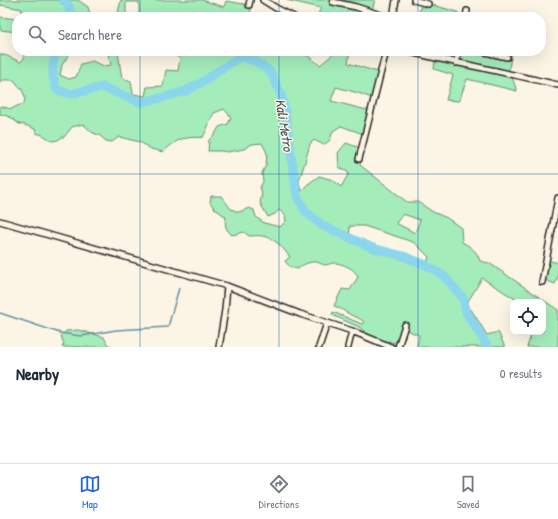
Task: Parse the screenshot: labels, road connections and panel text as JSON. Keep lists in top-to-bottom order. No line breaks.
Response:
{"water":["Kali Metro"],"page":{"search":"Search here","heading":["Nearby","0 results"],"nav":["Map","Directions","Saved"]}}
